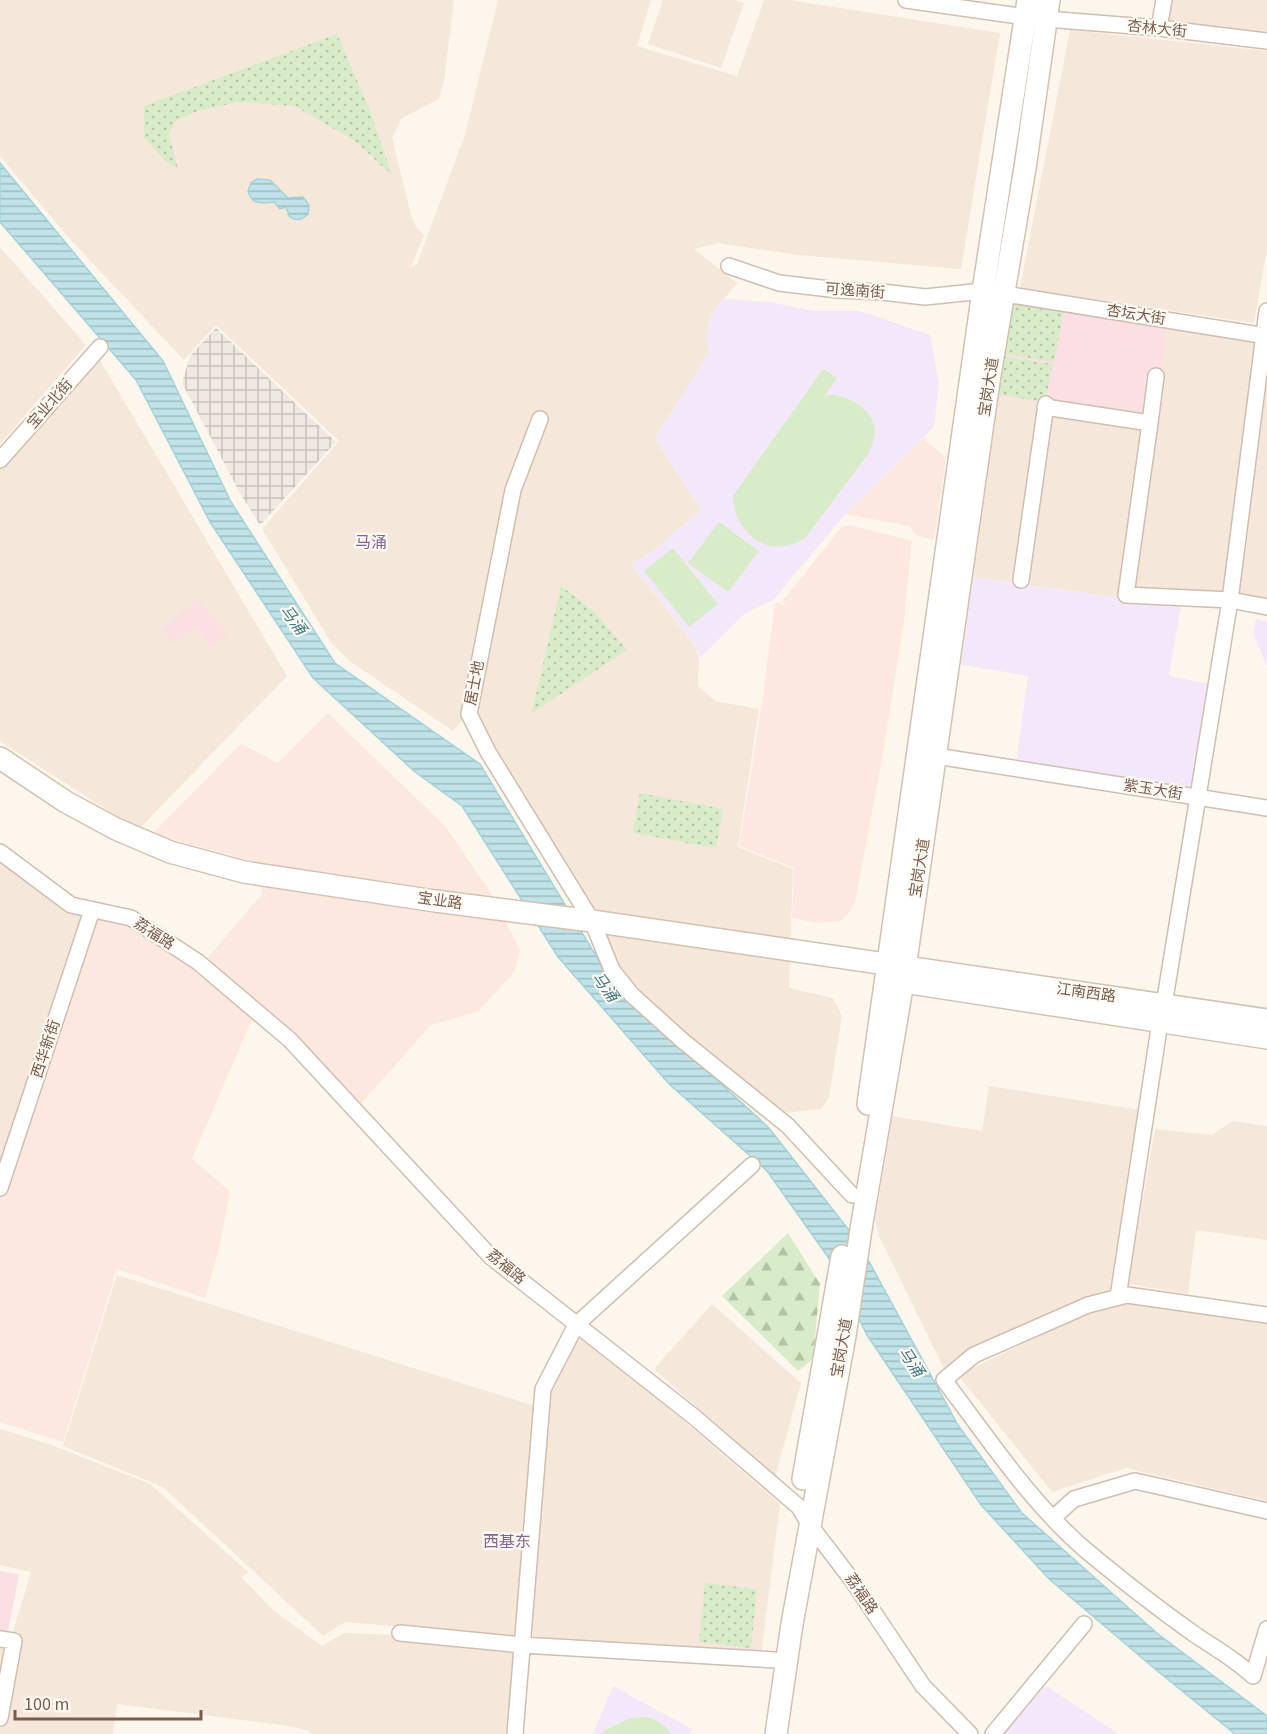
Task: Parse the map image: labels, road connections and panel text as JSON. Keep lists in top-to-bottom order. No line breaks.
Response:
{"streets":{"main road":["宝岗大道","宝业路","江南西路"],"street":["杏林大街","可逸南街","杏坛大街","宝业北街","居士地","紫玉大街","荔福路","西华新街"]},"crossings":[["杏林大街","宝岗大道"],["可逸南街","宝岗大道"],["杏坛大街","宝岗大道"],["宝岗大道","居士地"],["宝岗大道","紫玉大街"],["宝岗大道","宝业路"],["宝岗大道","荔福路"],["宝岗大道","江南西路"],["居士地","宝业路"],["紫玉大街","江南西路"],["宝业路","江南西路"],["荔福路","西华新街"]],"districts":["马涌","西基东"],"water":["马涌"],"scale_bar":"100 m"}
